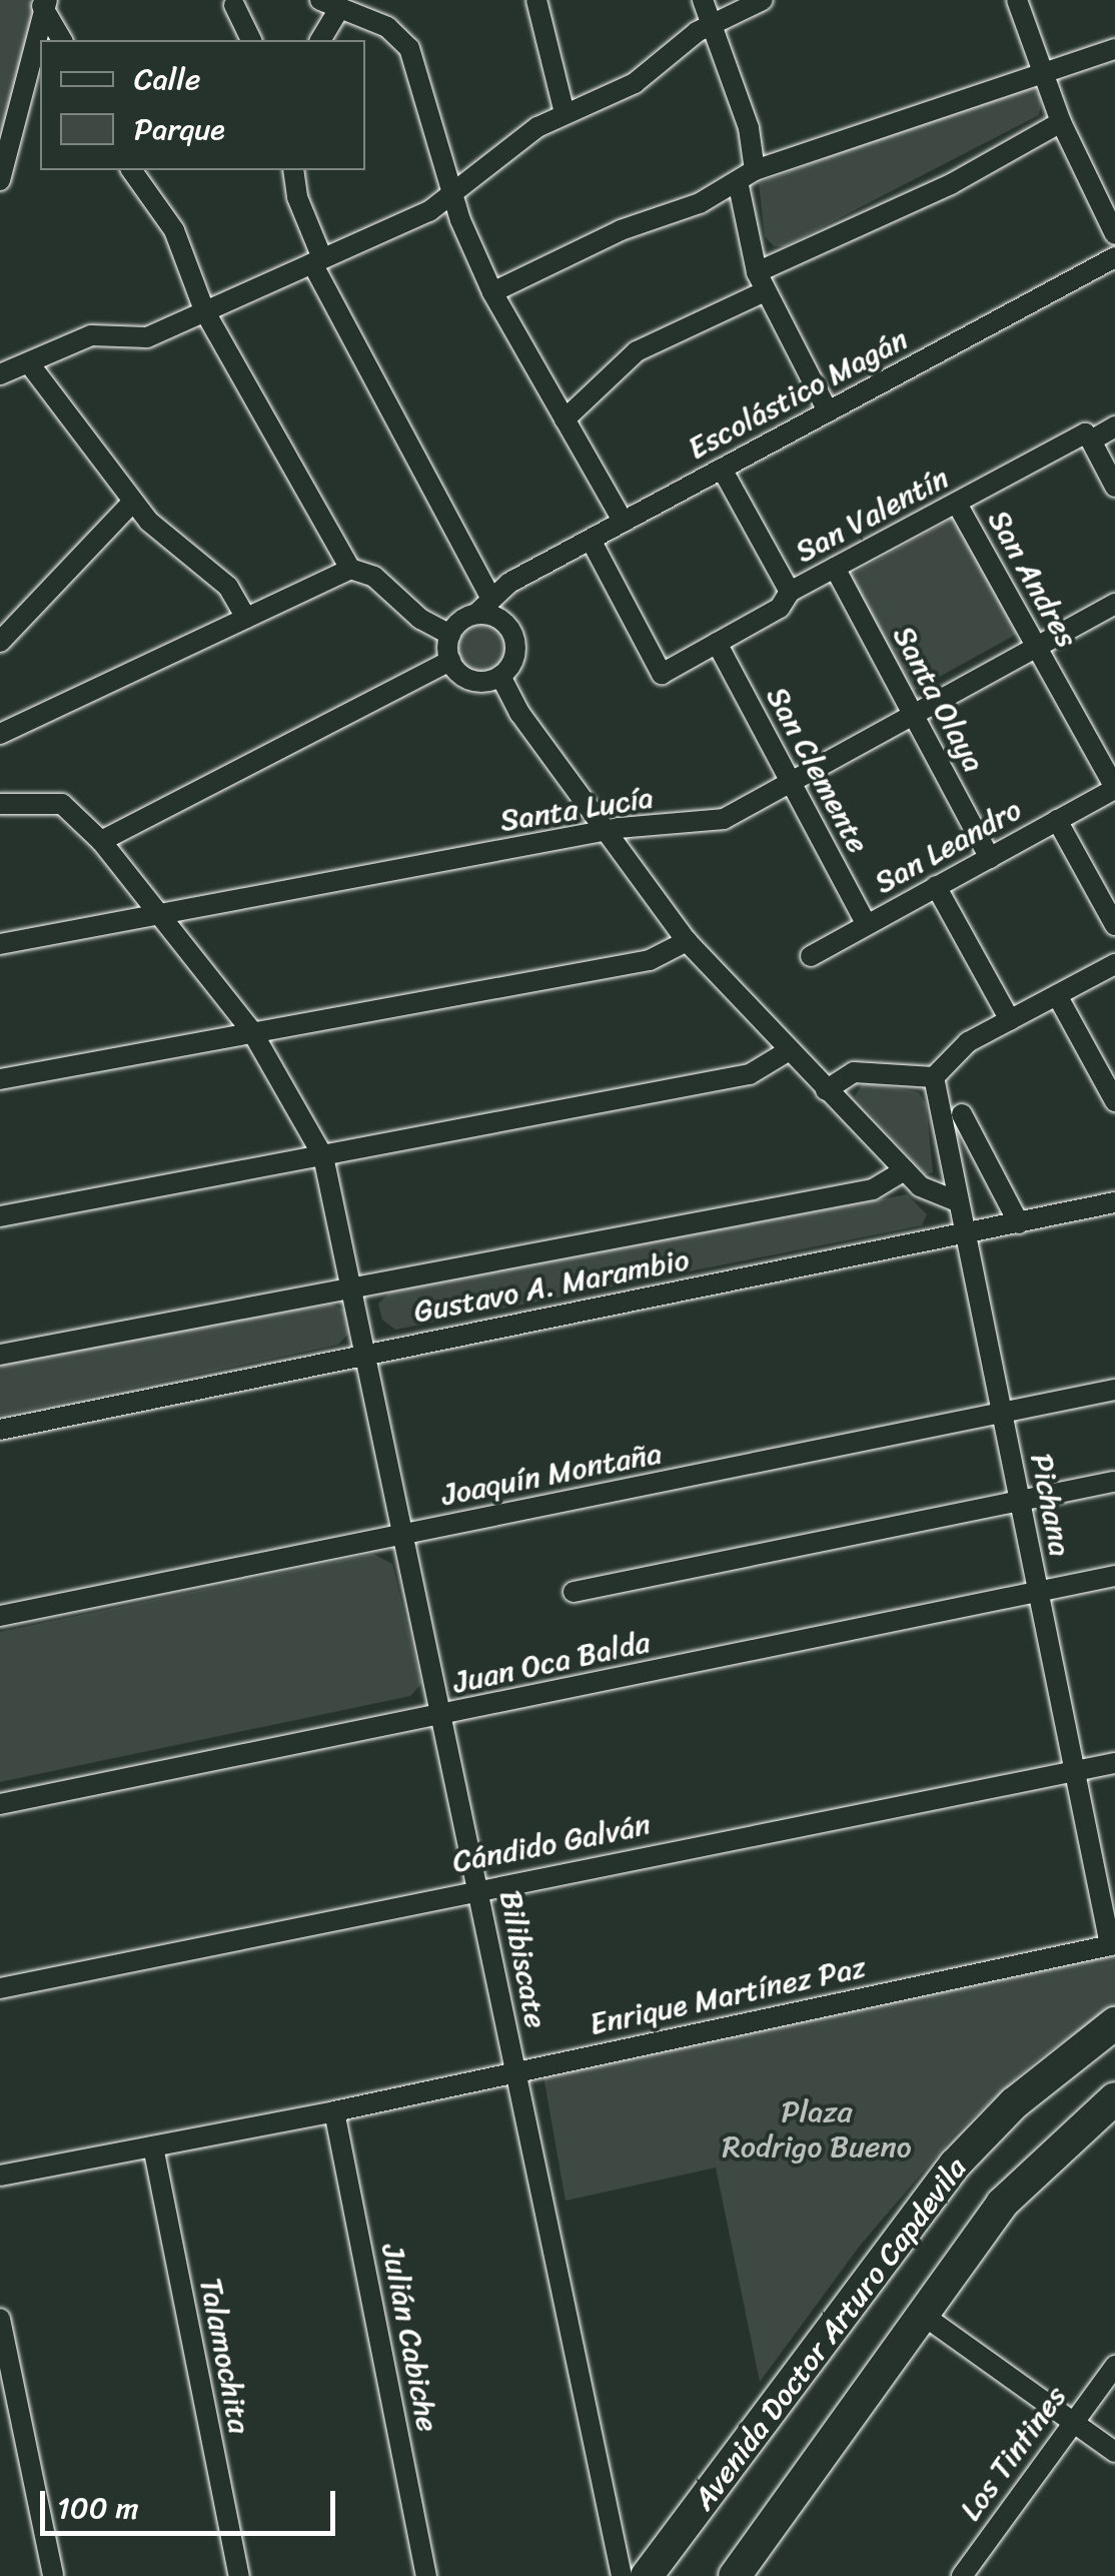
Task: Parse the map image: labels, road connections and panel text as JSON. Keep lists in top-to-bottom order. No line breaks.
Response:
{"streets":{"main road":["Avenida Doctor Arturo Capdevila"],"street":["Escolástico Magán","San Valentín","San Andres","Santa Olaya","San Clemente","Santa Lucía","San Leandro","Gustavo A. Marambio","Joaquín Montaña","Pichana","Juan Oca Balda","Cándido Galván","Bilibiscate","Enrique Martínez Paz","Julián Cabiche","Talamochita","Los Tintines"]},"crossings":[["Escolástico Magán","San Valentín"],["San Valentín","San Andres"],["San Valentín","Santa Olaya"],["San Valentín","San Clemente"],["San Andres","Santa Lucía"],["San Andres","San Leandro"],["Santa Olaya","Santa Lucía"],["Santa Olaya","San Leandro"],["San Clemente","Santa Lucía"],["San Clemente","San Leandro"],["Santa Lucía","Bilibiscate"],["Gustavo A. Marambio","Pichana"],["Gustavo A. Marambio","Bilibiscate"],["Joaquín Montaña","Pichana"],["Joaquín Montaña","Bilibiscate"],["Pichana","Juan Oca Balda"],["Pichana","Cándido Galván"],["Pichana","Enrique Martínez Paz"],["Juan Oca Balda","Bilibiscate"],["Cándido Galván","Bilibiscate"],["Bilibiscate","Enrique Martínez Paz"],["Enrique Martínez Paz","Julián Cabiche"],["Enrique Martínez Paz","Talamochita"]],"parks":["Plaza Rodrigo Bueno"],"legend":["Calle","Parque"],"scale_bar":"100 m"}
